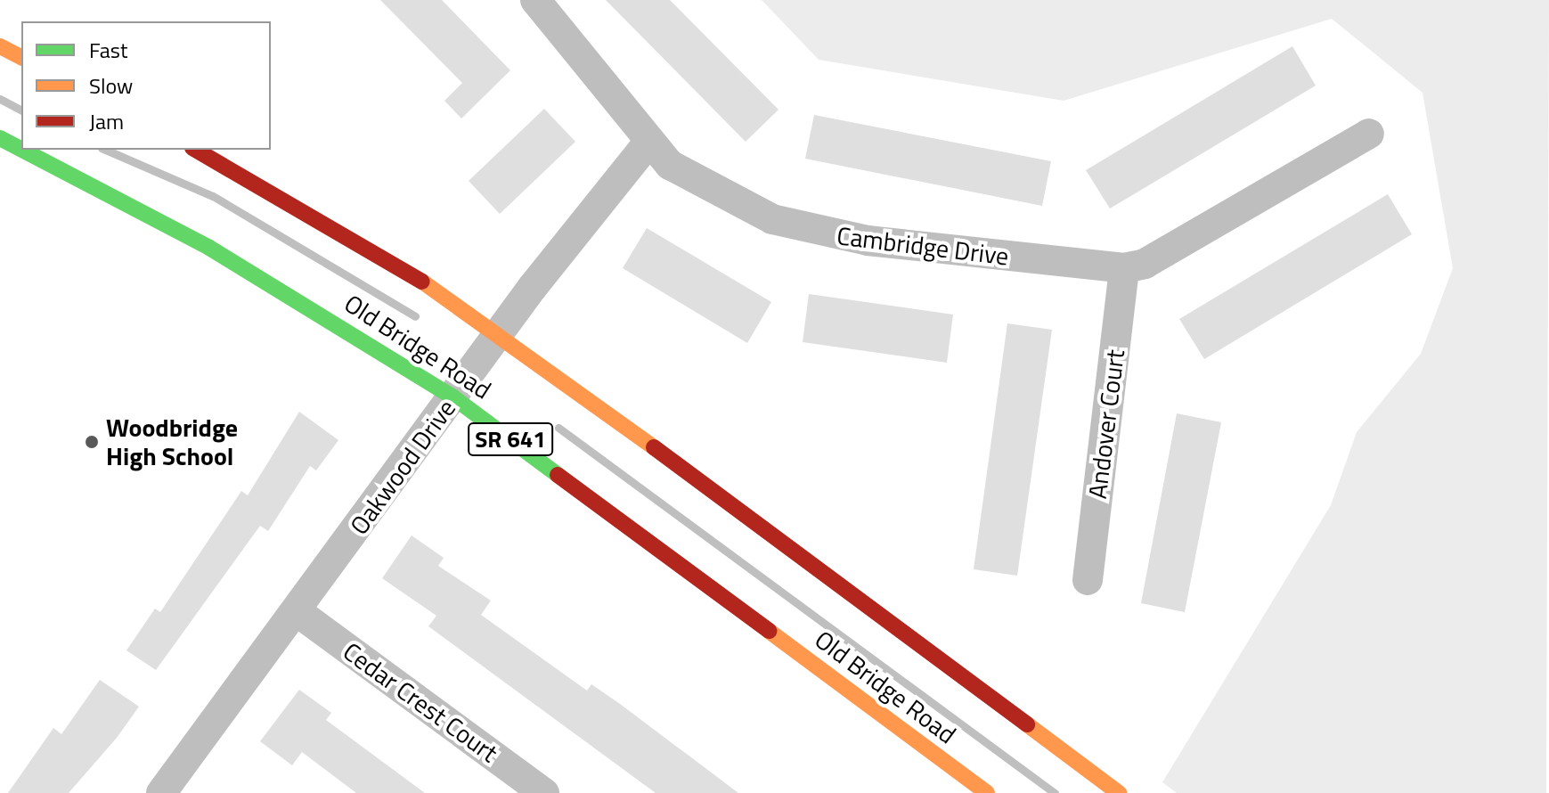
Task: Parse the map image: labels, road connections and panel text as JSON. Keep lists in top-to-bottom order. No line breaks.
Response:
{"streets":{"main road":["Old Bridge Road","SR 641"],"street":["Cambridge Drive","Andover Court","Oakwood Drive","Cedar Crest Court"]},"crossings":[["Cambridge Drive","Andover Court"],["Cambridge Drive","Oakwood Drive"],["Old Bridge Road","Oakwood Drive"],["Oakwood Drive","Cedar Crest Court"]],"places":["Woodbridge High School"],"legend":["Fast","Slow","Jam"]}
